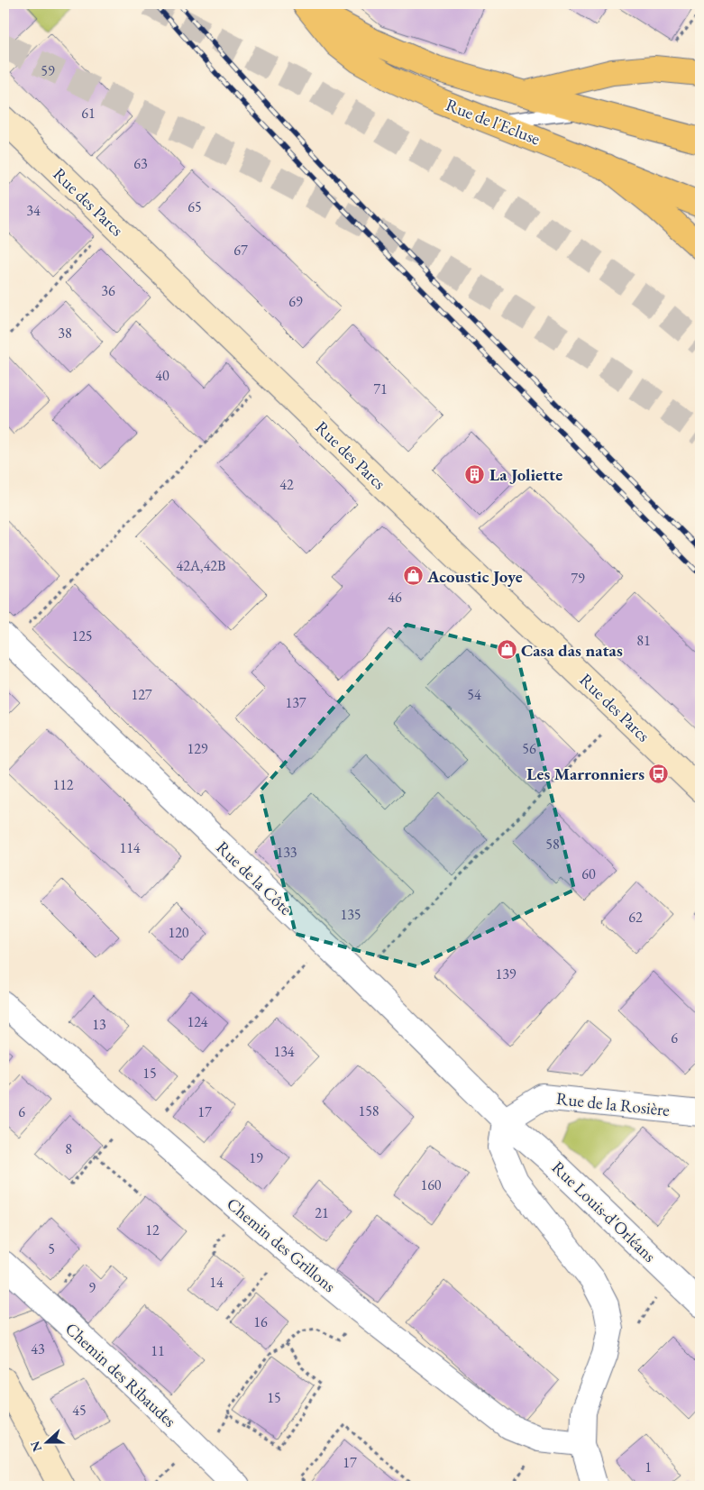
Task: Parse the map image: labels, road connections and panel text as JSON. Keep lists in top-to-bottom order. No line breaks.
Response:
{"streets":{"main road":["Rue de l'Ecluse","Rue des Parcs"],"street":["Rue de la Côte","Rue de la Rosière","Rue Louis-d'Orléans","Chemin des Grillons","Chemin des Ribaudes"]},"crossings":[["Rue de la Côte","Rue de la Rosière"],["Rue de la Côte","Rue Louis-d'Orléans"],["Rue de la Rosière","Rue Louis-d'Orléans"]],"places":{"building":["La Joliette"],"shop":["Acoustic Joye","Casa das natas"],"bus stop":["Les Marronniers"]},"house_numbers":["59","61","63","65","34","67","36","69","38","40","71","42","42A,42B","79","46","125","81","127","54","137","129","56","112","58","114","133","60","135","62","120","139","124","13","6","134","15","158","6","17","8","19","160","21","12","5","14","9","16","43","11","15","45","17","1"],"north":"left"}
